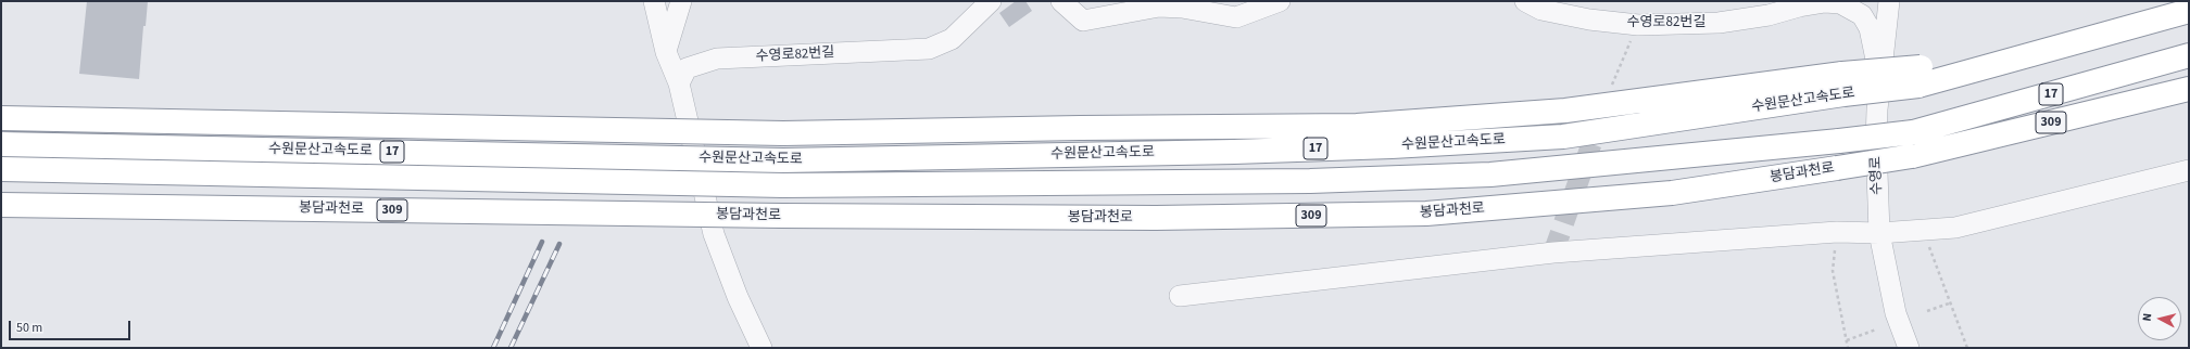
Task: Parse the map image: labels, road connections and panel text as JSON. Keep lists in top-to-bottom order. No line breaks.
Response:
{"streets":{"highway":["17","수원문산고속도로","309","봉담과천로"],"street":["수영로82번길","수영로"]},"crossings":[["수영로82번길","수영로"]],"scale_bar":"50 m","north":"left"}
